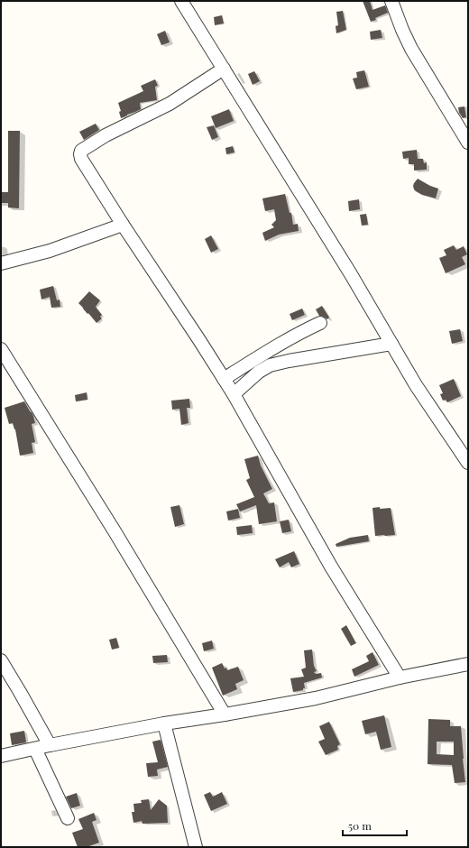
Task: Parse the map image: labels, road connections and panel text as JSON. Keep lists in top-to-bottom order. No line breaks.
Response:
{"scale_bar":"50 m"}
